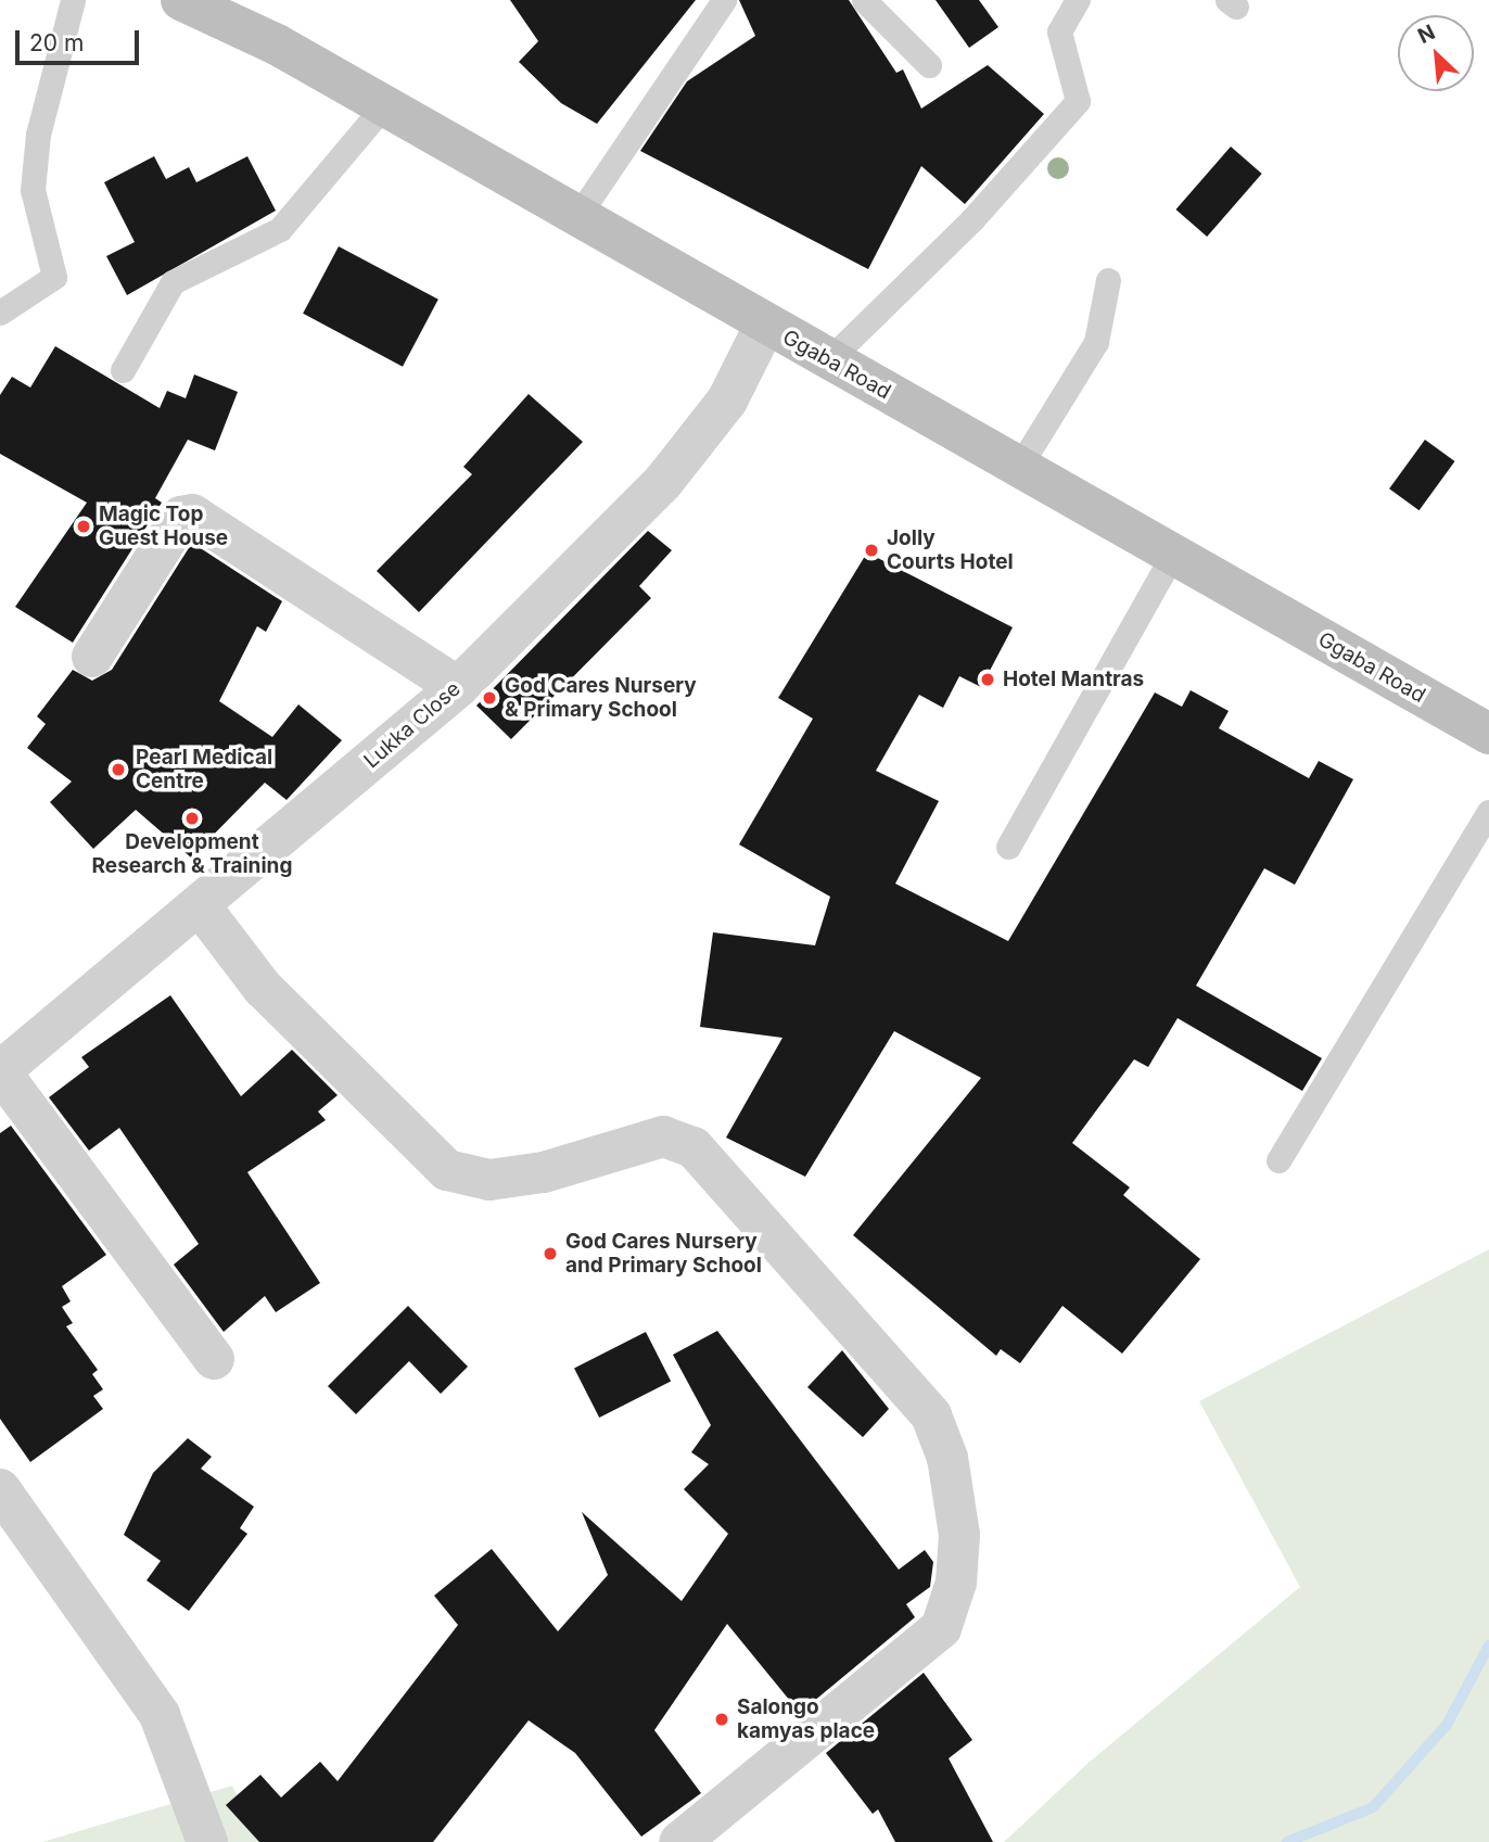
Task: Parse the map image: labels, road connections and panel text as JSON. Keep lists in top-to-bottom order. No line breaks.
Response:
{"streets":{"main road":["Ggaba Road"],"street":["Lukka Close"]},"crossings":[["Ggaba Road","Lukka Close"]],"places":["Magic Top Guest House","Jolly Courts Hotel","Hotel Mantras","God Cares Nursery & Primary School","Pearl Medical Centre","Development Research & Training","God Cares Nursery and Primary School","Salongo kamyas place"],"scale_bar":"20 m","north":"top left"}
